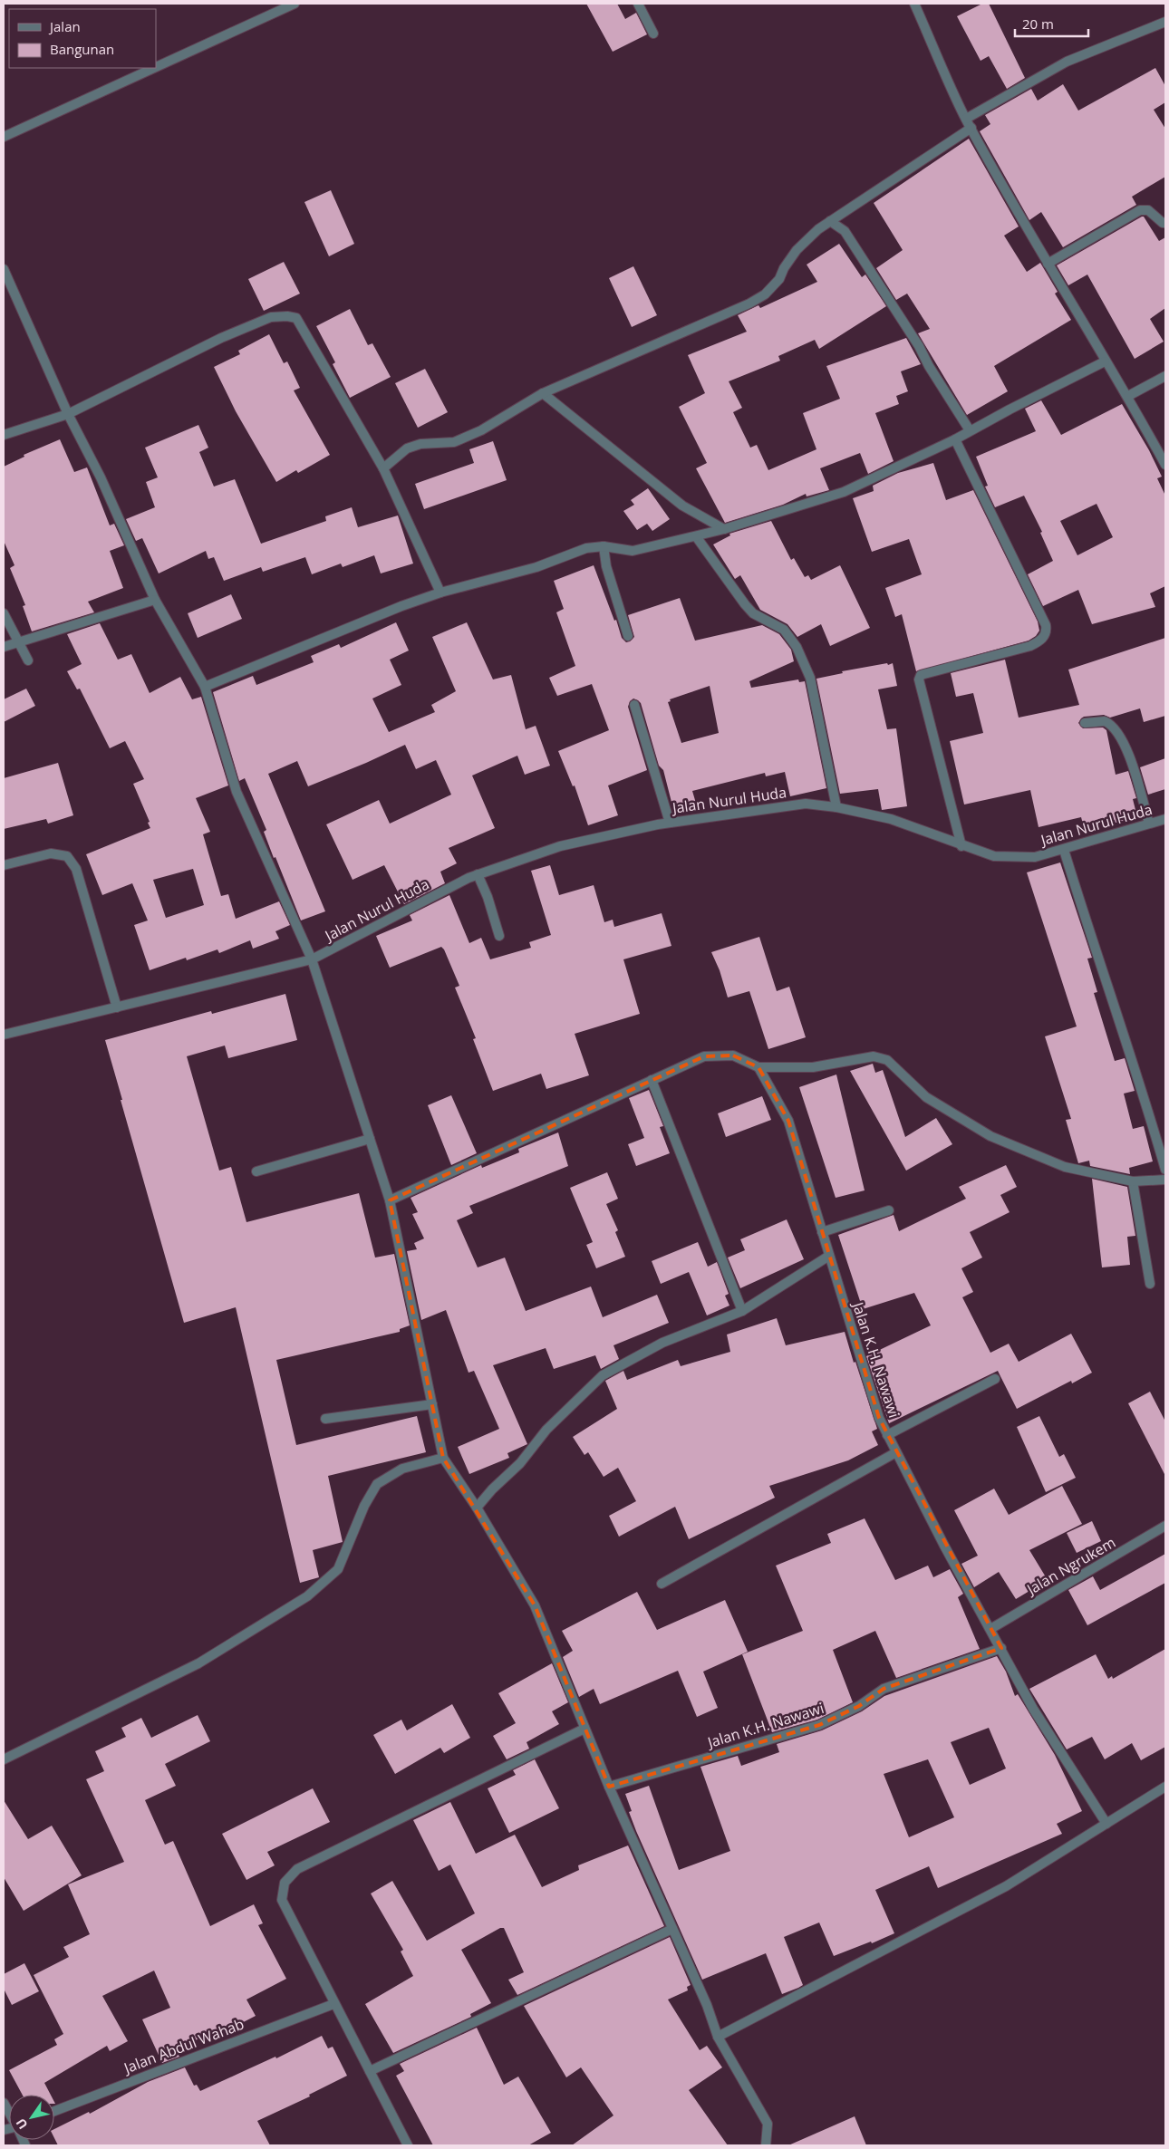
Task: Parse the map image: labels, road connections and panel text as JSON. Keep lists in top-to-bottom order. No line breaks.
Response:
{"streets":{"street":["Jalan Nurul Huda","Jalan K.H. Nawawi","Jalan Ngrukem","Jalan Abdul Wahab"]},"crossings":[["Jalan K.H. Nawawi","Jalan Ngrukem"]],"legend":["Jalan","Bangunan"],"scale_bar":"20 m","north":"bottom left"}
